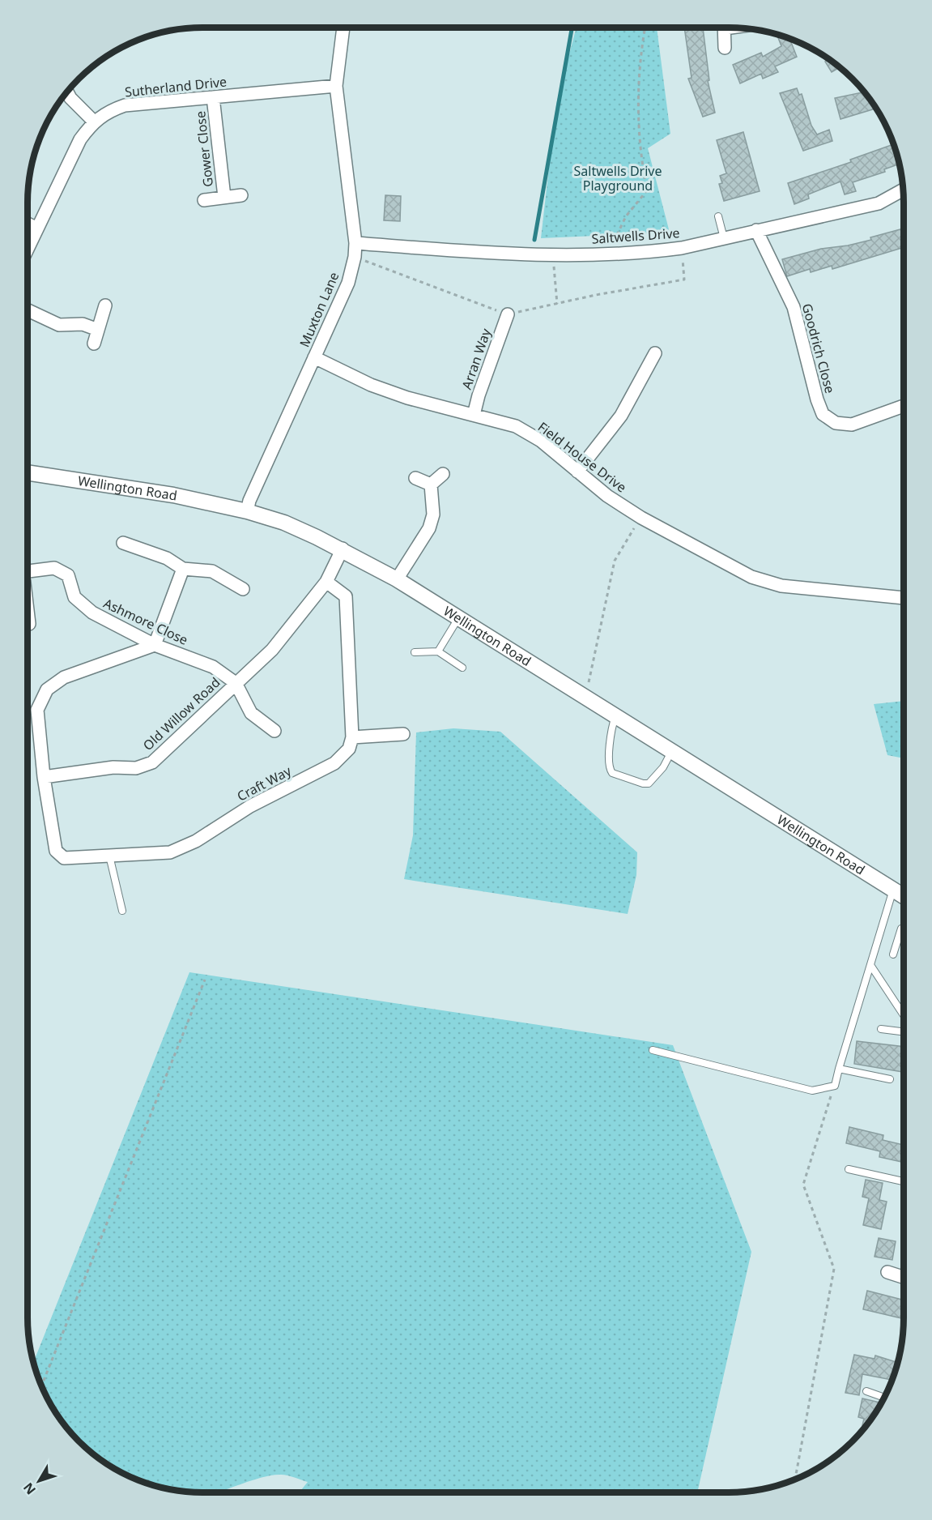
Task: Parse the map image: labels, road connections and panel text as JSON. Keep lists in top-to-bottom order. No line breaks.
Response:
{"streets":{"street":["Sutherland Drive","Gower Close","Saltwells Drive","Muxton Lane","Goodrich Close","Arran Way","Field House Drive","Wellington Road","Ashmore Close","Old Willow Road","Craft Way"]},"crossings":[["Sutherland Drive","Gower Close"],["Sutherland Drive","Muxton Lane"],["Saltwells Drive","Muxton Lane"],["Saltwells Drive","Goodrich Close"],["Muxton Lane","Field House Drive"],["Muxton Lane","Wellington Road"],["Arran Way","Field House Drive"],["Ashmore Close","Old Willow Road"],["Old Willow Road","Craft Way"]],"parks":["Saltwells Drive Playground"],"north":"bottom left"}
